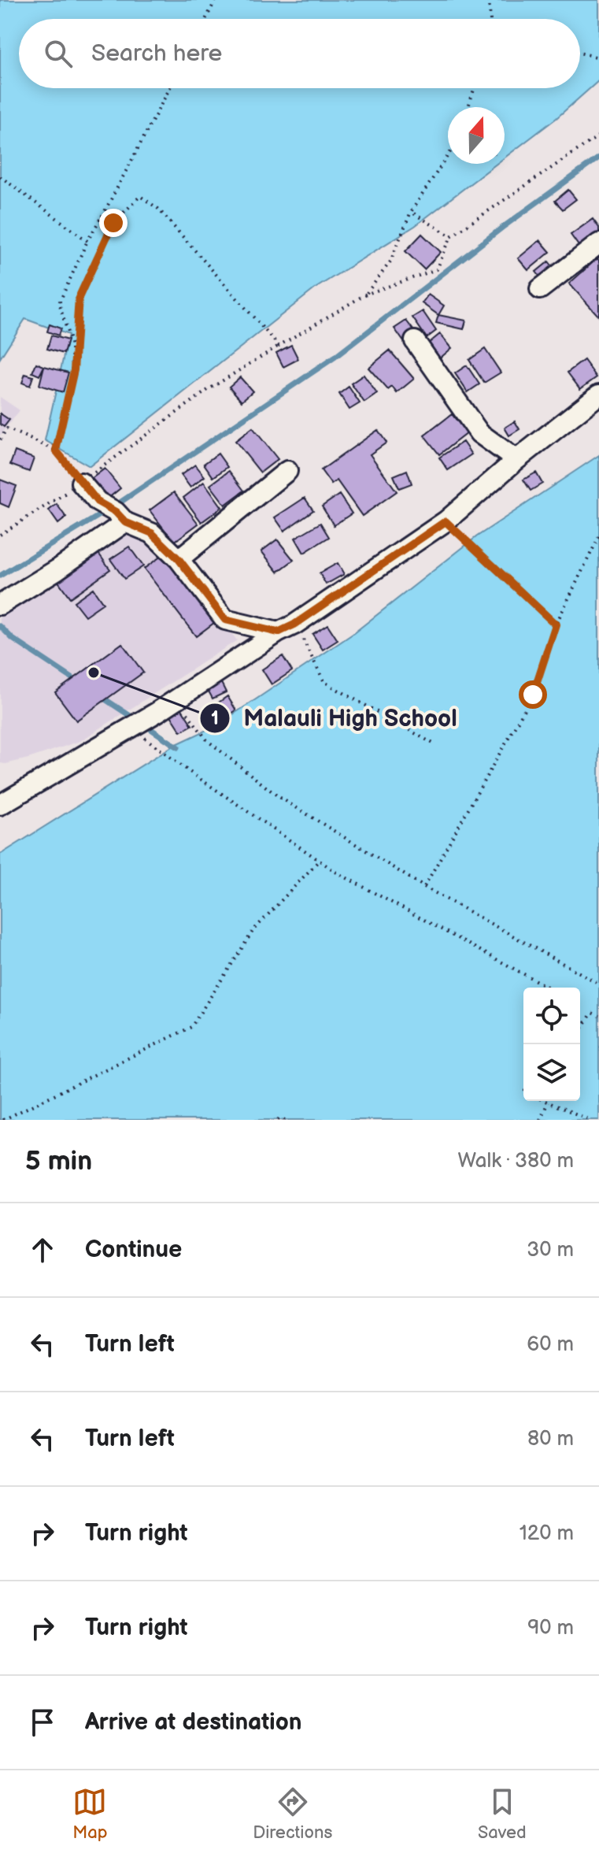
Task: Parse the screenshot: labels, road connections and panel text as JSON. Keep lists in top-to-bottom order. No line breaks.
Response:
{"places":["Malauli High School"],"north":"top","page":{"search":"Search here","heading":["5 min","Walk · 380 m"],"list":[["Continue","30 m"],["Turn left","60 m"],["Turn left","80 m"],["Turn right","120 m"],["Turn right","90 m"],"Arrive at destination"],"nav":["Map","Directions","Saved"]}}
